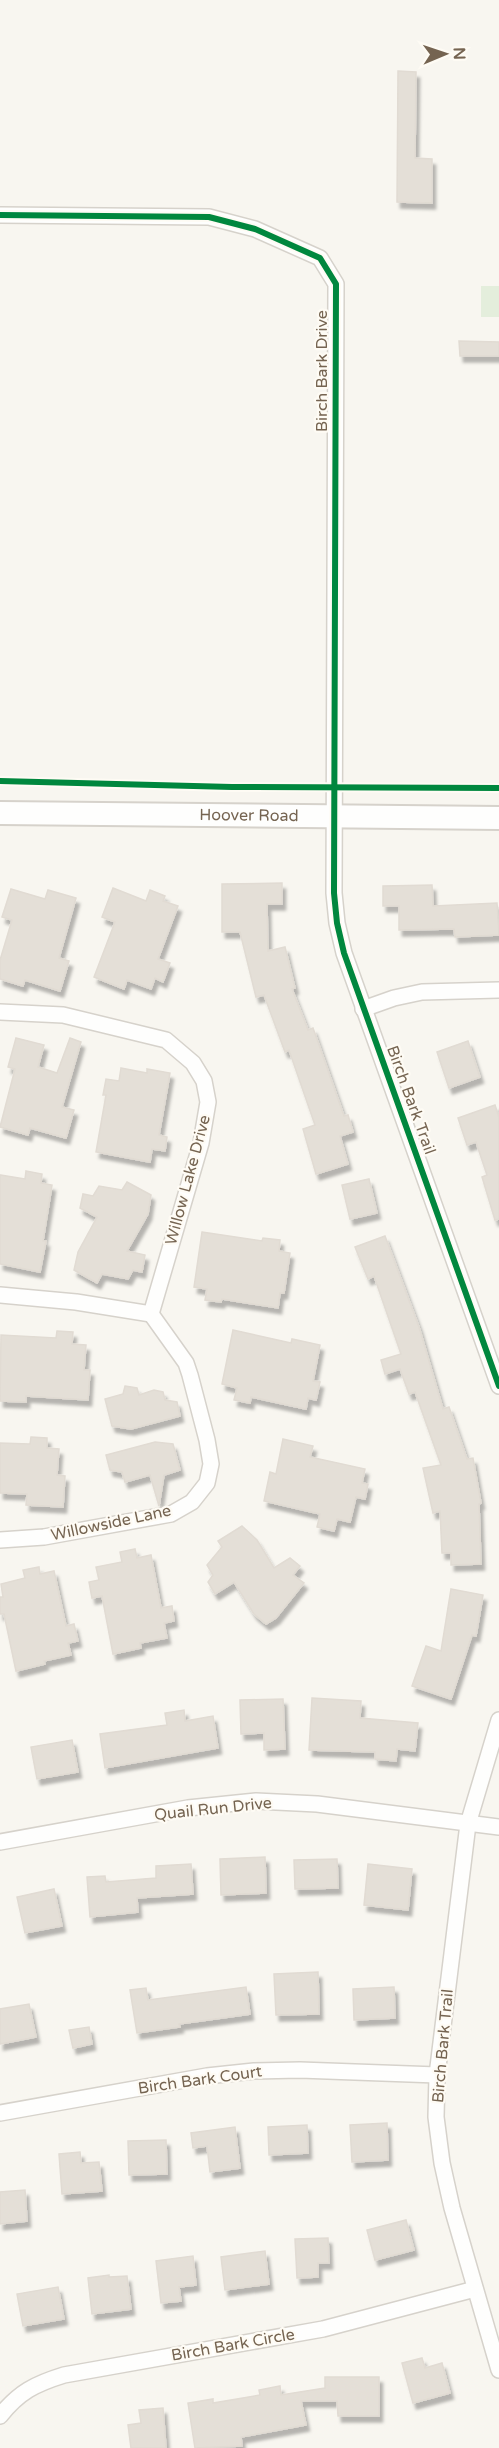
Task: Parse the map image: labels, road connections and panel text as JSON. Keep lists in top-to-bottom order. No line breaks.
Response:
{"streets":{"main road":["Hoover Road"],"street":["Birch Bark Drive","Birch Bark Trail","Willow Lake Drive","Willowside Lane","Quail Run Drive","Birch Bark Court","Birch Bark Circle"]},"crossings":[["Birch Bark Drive","Hoover Road"],["Birch Bark Drive","Birch Bark Trail"],["Hoover Road","Birch Bark Trail"],["Birch Bark Trail","Quail Run Drive"],["Birch Bark Trail","Birch Bark Court"],["Birch Bark Trail","Birch Bark Circle"],["Willow Lake Drive","Willowside Lane"]],"north":"right"}
